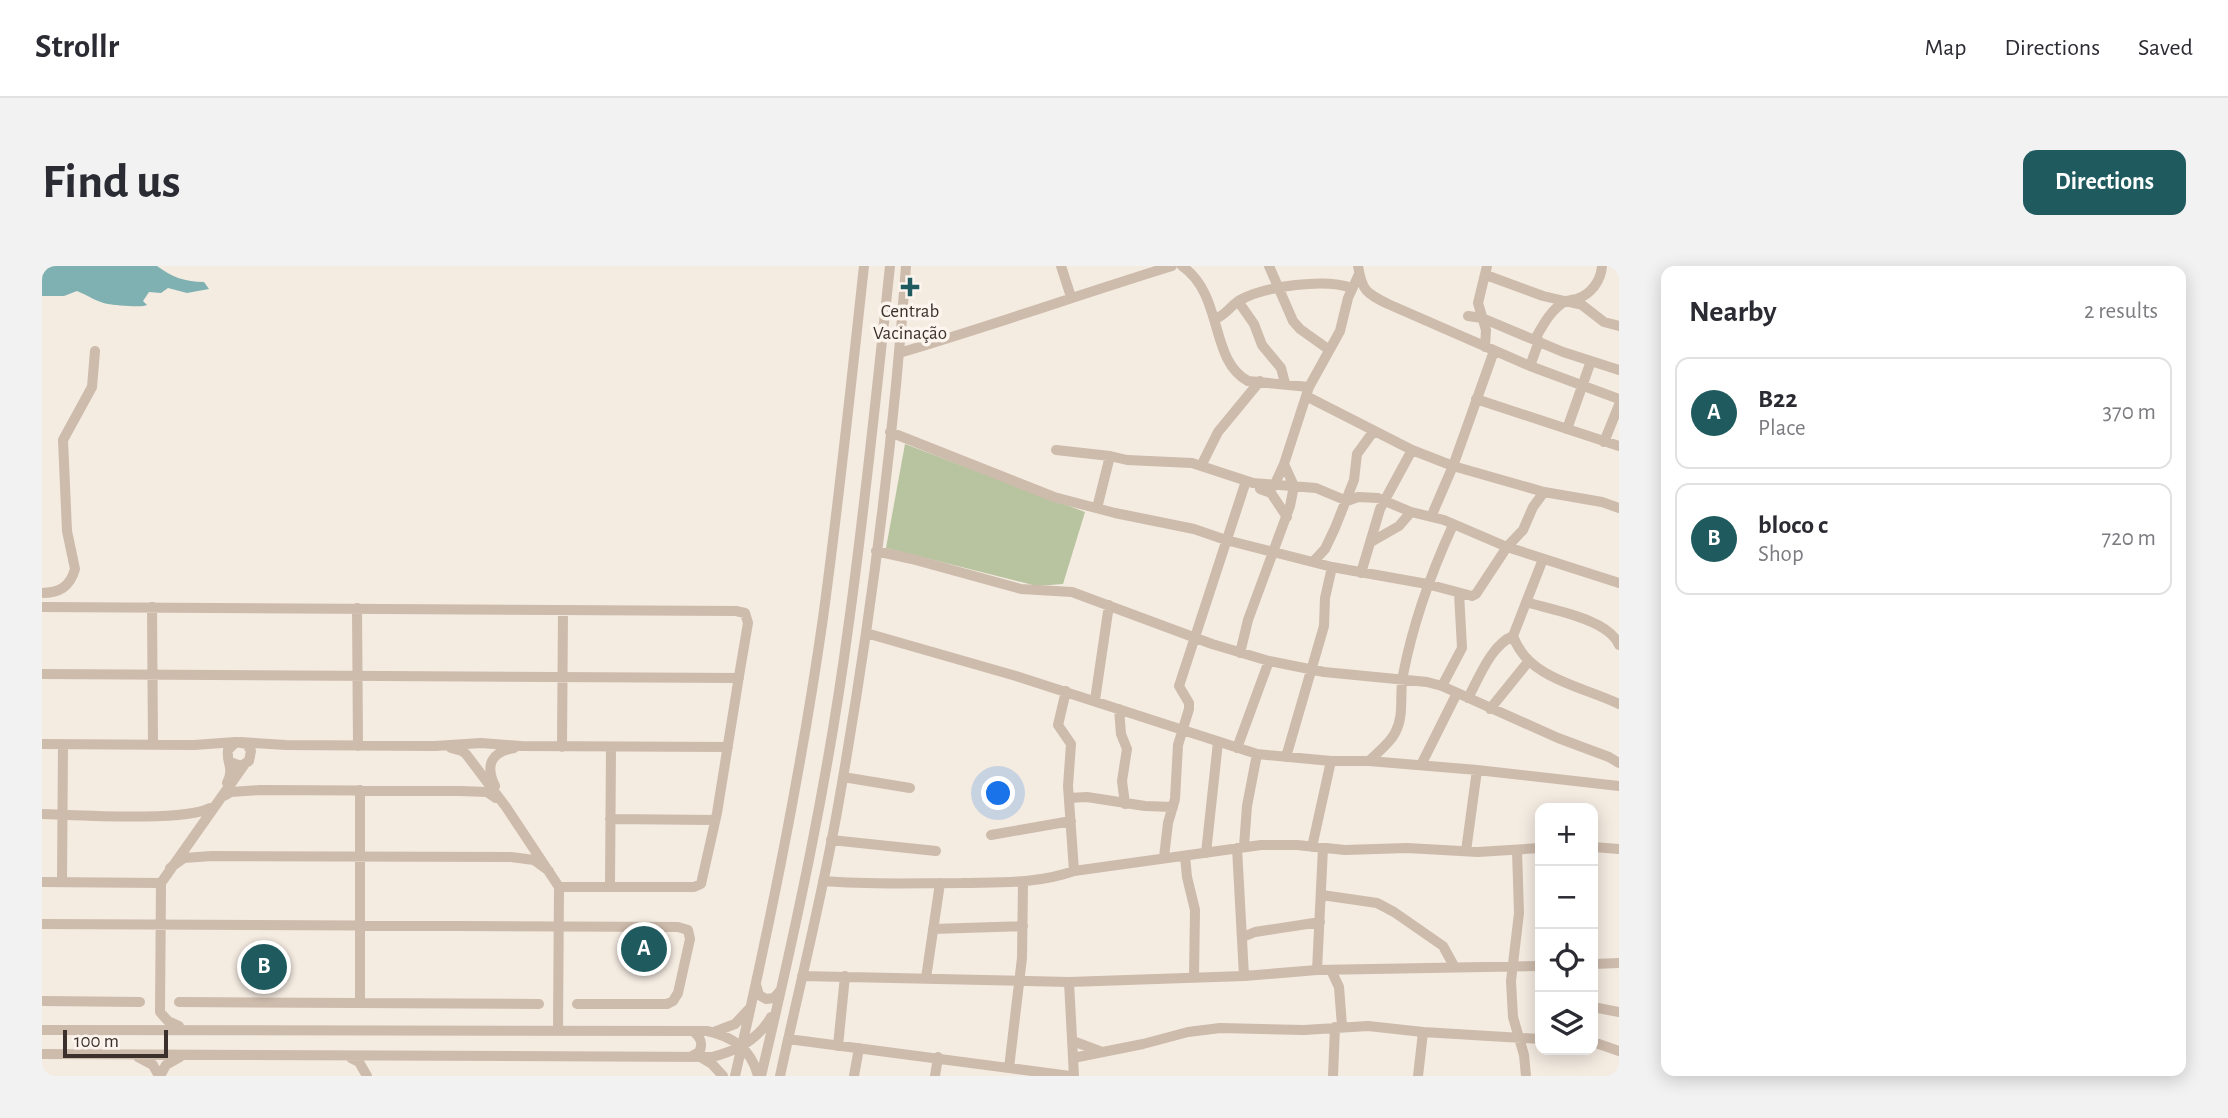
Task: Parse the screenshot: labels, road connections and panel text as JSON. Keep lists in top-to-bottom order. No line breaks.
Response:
{"places":{"health":["Centrab Vacinação"]},"scale_bar":"100 m","page":{"header":"Strollr","nav":["Map","Directions","Saved"],"buttons":"Directions","title":"Find us","heading":["Nearby","2 results"],"list":[{"mark":"A","name":"B22","note":"Place","value":"370 m"},{"mark":"B","name":"bloco c","note":"Shop","value":"720 m"}],"map_buttons":["+","−"],"pins":["A","B"],"scale":"100 m"}}
